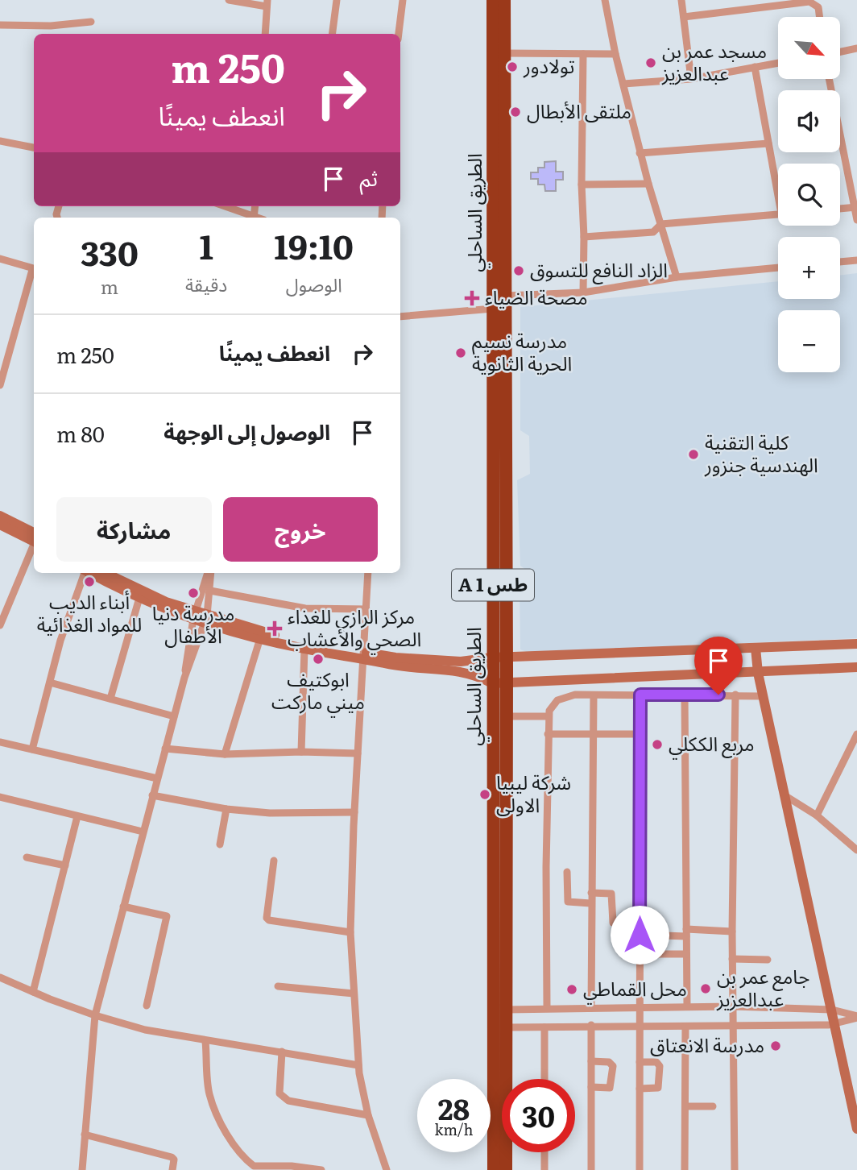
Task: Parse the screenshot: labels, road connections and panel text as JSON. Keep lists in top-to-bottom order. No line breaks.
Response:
{"streets":{"highway":["الطريق الساحلي","A 1 طس"]},"places":{"other":["مسجد عمر بن عبدالعزيز","تولادور","ملتقى الأبطال","الزاد النافع للتسوق","مدرسة نسيم الحرية الثانوية","كلية التقنية الهندسية جنزور","أبناء الديب للمواد الغذائية","مدرسة دنيا الأطفال","ابوكتيف ميني ماركت","مربع الككلي","شركة ليبيا الاولى","جامع عمر بن عبدالعزيز","محل القماطي","مدرسة الانعتاق"],"health":["مصحة الضياء","مركز الرازي للغذاء الصحي والأعشاب"]},"north":"bottom right","page":{"map_buttons":["+","−"],"turn":["250 m","انعطف يمينًا"],"then":"ثم","eta":["19:10","الوصول","1","دقيقة","330","m"],"list":[{"name":"انعطف يمينًا","value":"250 m"},{"name":"الوصول إلى الوجهة","value":"80 m"}],"buttons":["خروج","مشاركة"],"speed":"28 km/h","limit":"30"}}
